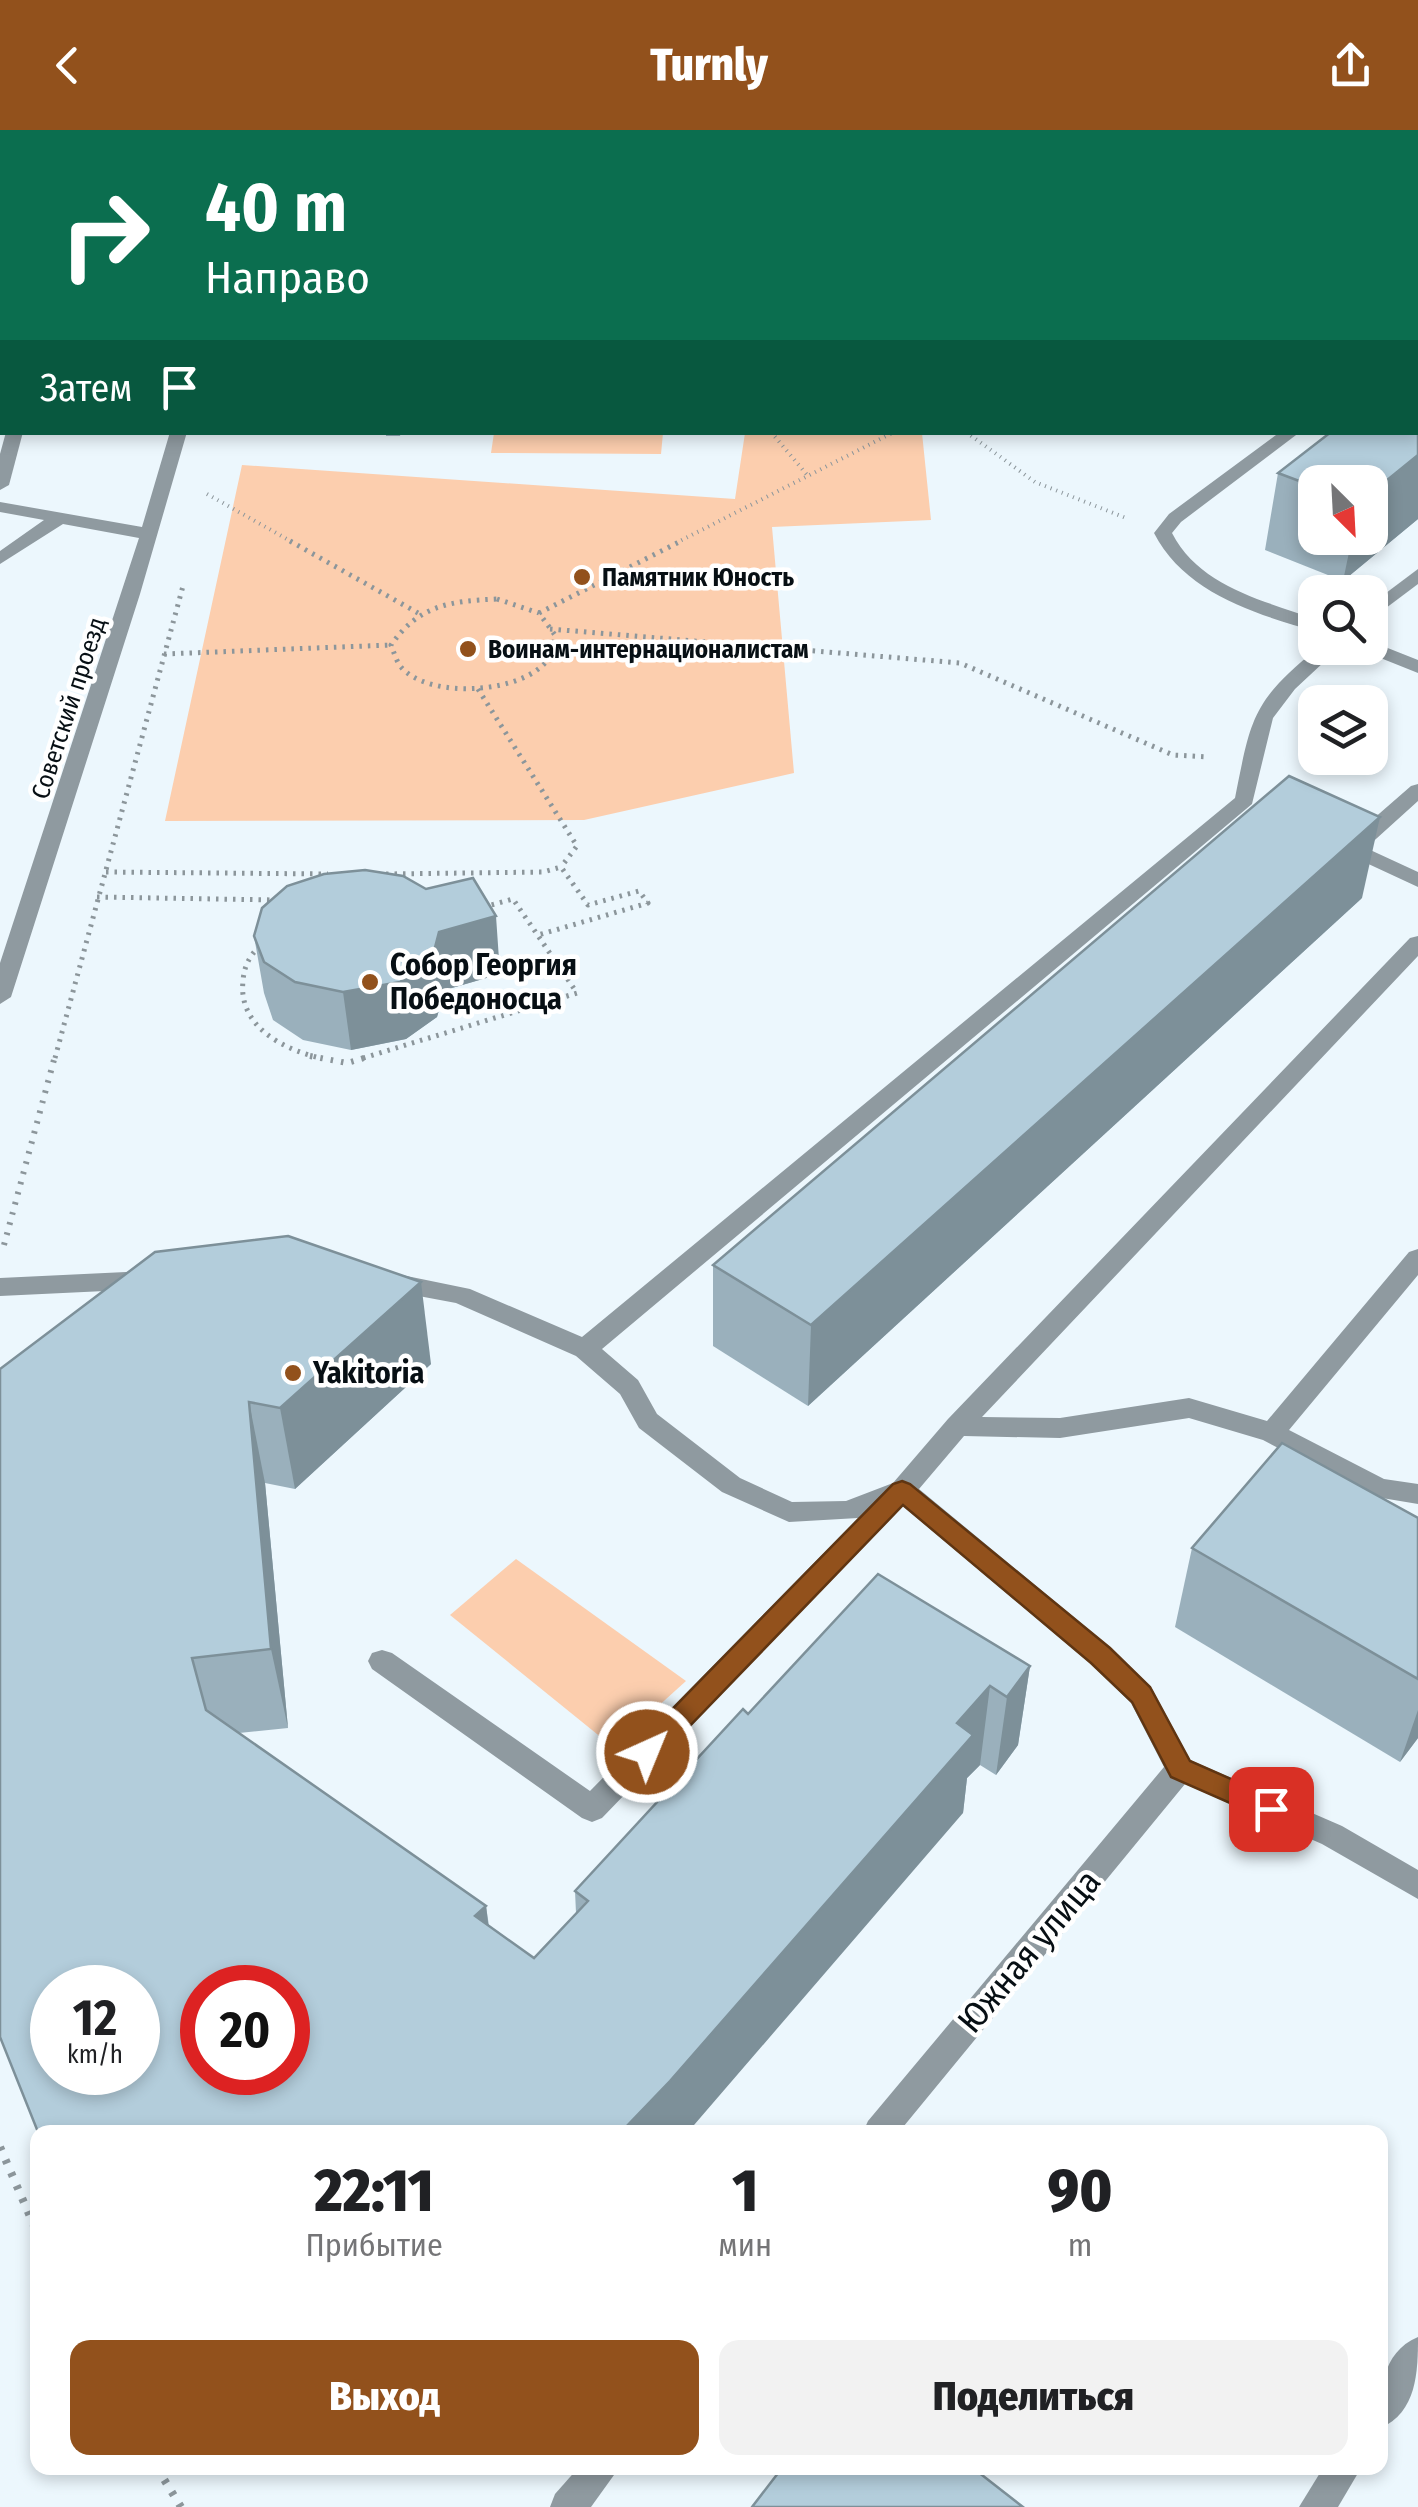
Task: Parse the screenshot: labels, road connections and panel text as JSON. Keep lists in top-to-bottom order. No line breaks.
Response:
{"streets":{"street":["Советский проезд","Южная улица"]},"places":["Памятник Юность","Воинам-интернационалистам","Собор Георгия Победоносца","Yakitoria"],"north":"bottom right","page":{"header":"Turnly","turn":["40 m","Направо"],"then":"Затем","speed":"12 km/h","limit":"20","eta":["22:11","Прибытие","1","мин","90","m"],"buttons":["Выход","Поделиться"]}}
